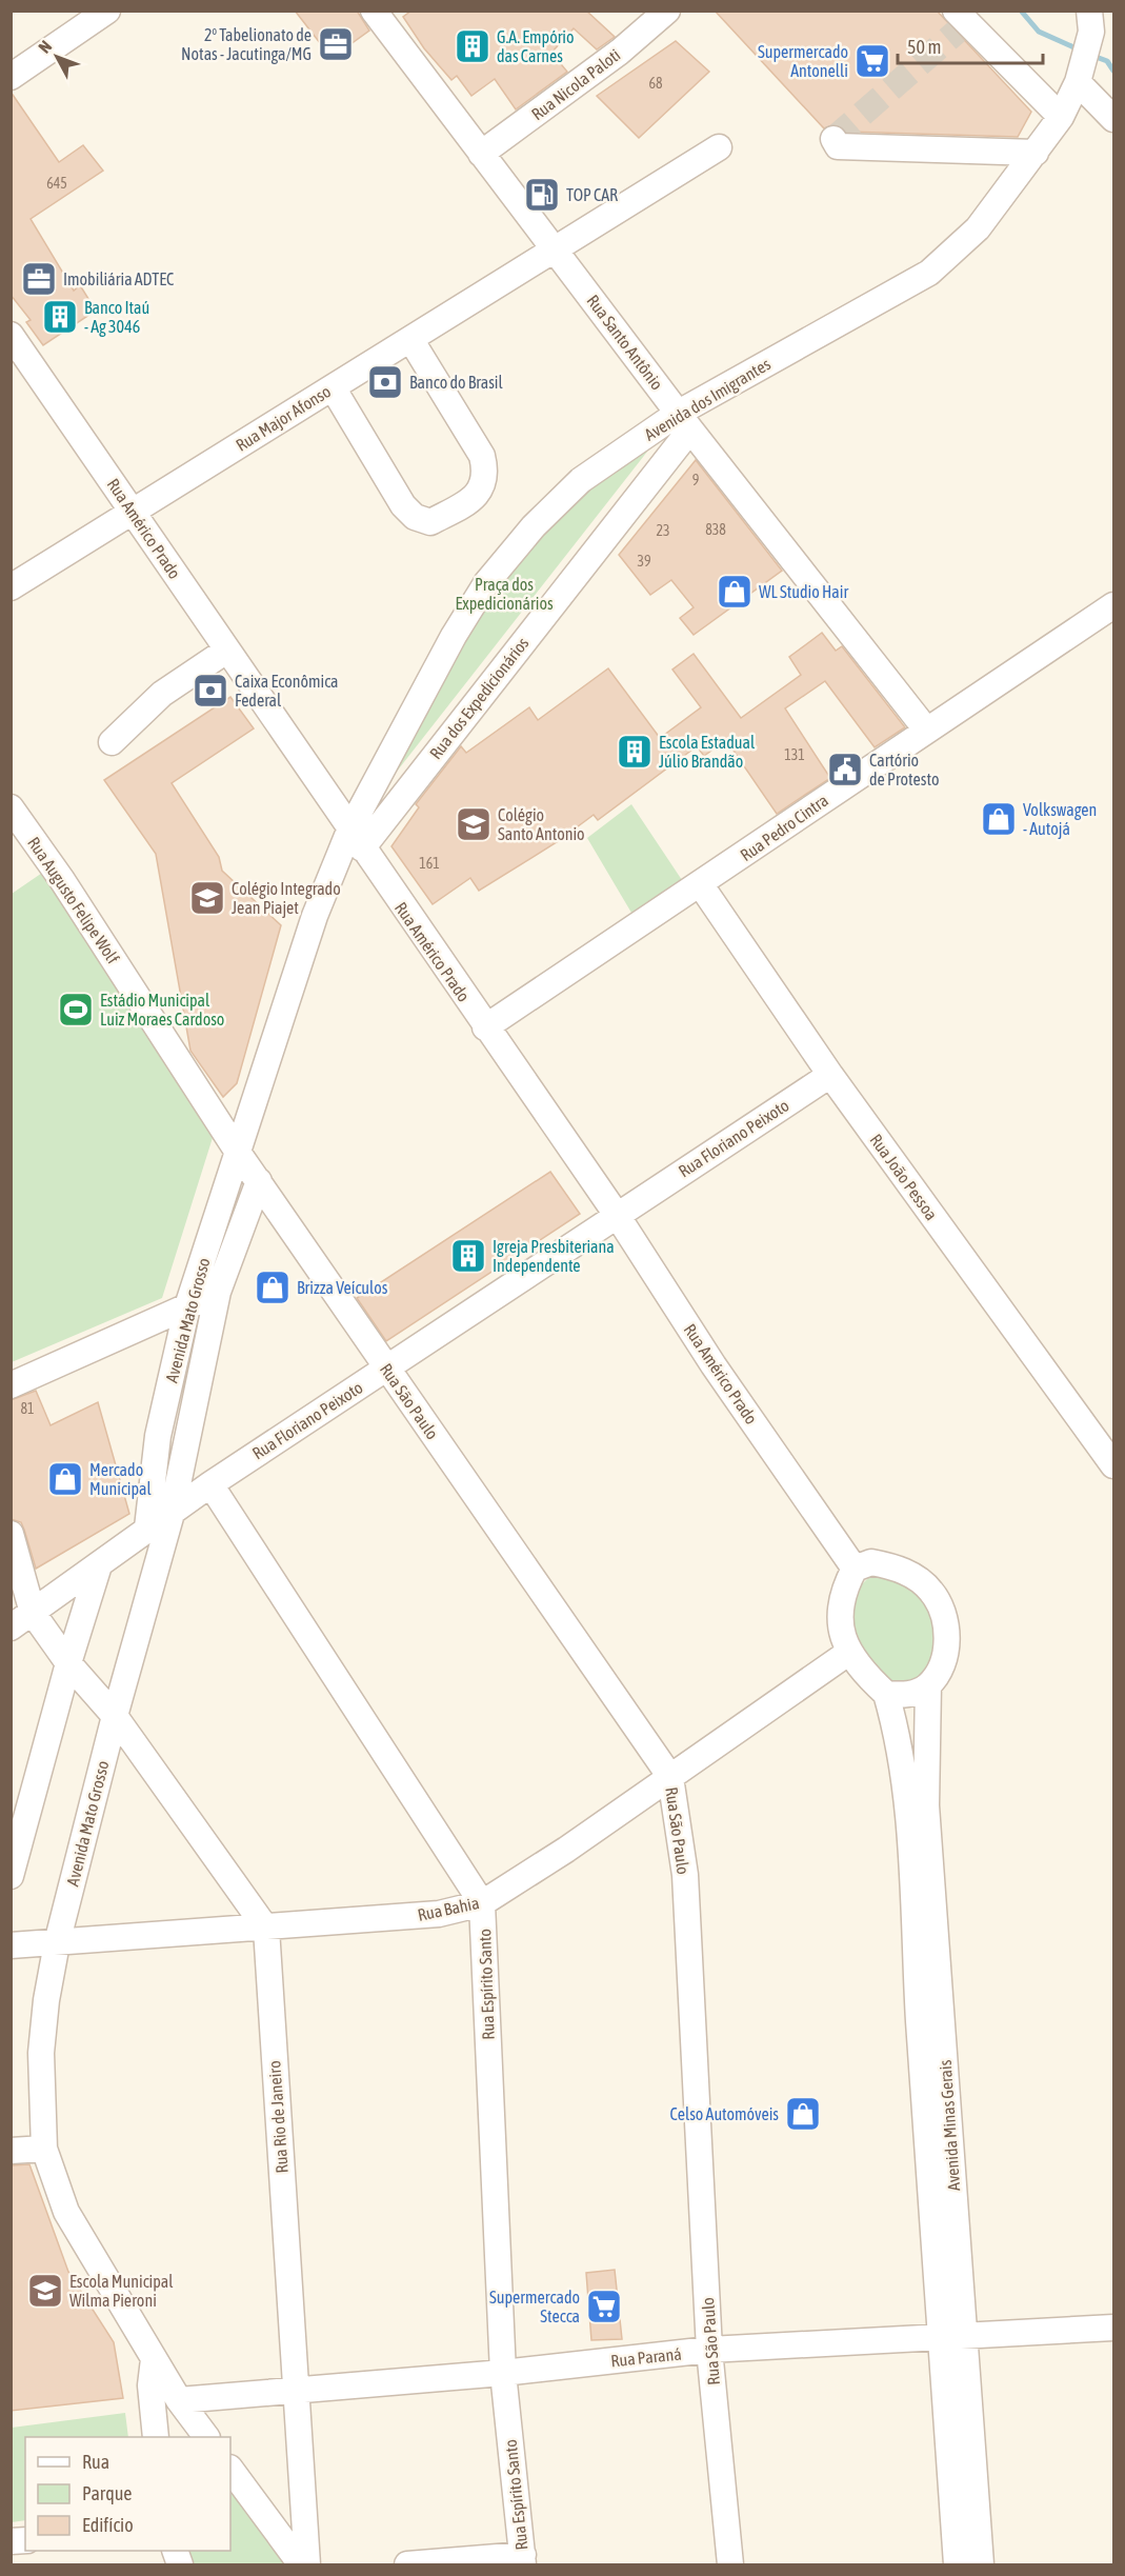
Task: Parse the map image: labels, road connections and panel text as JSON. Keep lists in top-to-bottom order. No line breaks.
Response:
{"streets":{"street":["Rua Nicola Paloti","Rua Santo Antônio","Avenida dos Imigrantes","Rua Major Afonso","Rua Américo Prado","Rua dos Expedicionários","Rua Pedro Cintra","Rua Augusto Felipe Wolf","Rua Floriano Peixoto","Rua João Pessoa","Avenida Mato Grosso","Rua São Paulo","Rua Bahia","Rua Espírito Santo","Rua Rio de Janeiro","Avenida Minas Gerais","Rua Paraná"]},"crossings":[["Rua Nicola Paloti","Rua Santo Antônio"],["Rua Santo Antônio","Avenida dos Imigrantes"],["Rua Santo Antônio","Rua Major Afonso"],["Rua Santo Antônio","Rua dos Expedicionários"],["Rua Santo Antônio","Rua Pedro Cintra"],["Avenida dos Imigrantes","Rua Américo Prado"],["Avenida dos Imigrantes","Rua dos Expedicionários"],["Avenida dos Imigrantes","Avenida Mato Grosso"],["Rua Major Afonso","Rua Américo Prado"],["Rua Américo Prado","Rua dos Expedicionários"],["Rua Américo Prado","Rua Pedro Cintra"],["Rua Américo Prado","Rua Floriano Peixoto"],["Rua Américo Prado","Avenida Mato Grosso"],["Rua Américo Prado","Rua Bahia"],["Rua Américo Prado","Avenida Minas Gerais"],["Rua dos Expedicionários","Avenida Mato Grosso"],["Rua Pedro Cintra","Rua João Pessoa"],["Rua Augusto Felipe Wolf","Avenida Mato Grosso"],["Rua Augusto Felipe Wolf","Rua São Paulo"],["Rua Floriano Peixoto","Rua João Pessoa"],["Rua Floriano Peixoto","Avenida Mato Grosso"],["Rua Floriano Peixoto","Rua São Paulo"],["Rua Floriano Peixoto","Rua Espírito Santo"],["Avenida Mato Grosso","Rua São Paulo"],["Avenida Mato Grosso","Rua Bahia"],["Avenida Mato Grosso","Rua Paraná"],["Rua São Paulo","Rua Bahia"],["Rua São Paulo","Rua Paraná"],["Rua Bahia","Rua Espírito Santo"],["Rua Bahia","Rua Rio de Janeiro"],["Rua Bahia","Avenida Minas Gerais"],["Rua Espírito Santo","Rua Paraná"],["Rua Rio de Janeiro","Rua Paraná"],["Avenida Minas Gerais","Rua Paraná"]],"parks":["Praça dos Expedicionários"],"places":{"office":["2⁰ Tabelionato de Notas - Jacutinga/MG","Imobiliária ADTEC"],"building":["G.A. Empório das Carnes","Banco Itaú - Ag 3046","Escola Estadual Júlio Brandão","Igreja Presbiteriana Independente"],"supermarket":["Supermercado Antonelli","Supermercado Stecca"],"fuel station":["TOP CAR"],"bank":["Banco do Brasil","Caixa Econômica Federal"],"shop":["WL Studio Hair","Volkswagen - Autojá","Brizza Veículos","Mercado Municipal","Celso Automóveis"],"public building":["Cartório de Protesto"],"school or university":["Colégio Santo Antonio","Colégio Integrado Jean Piajet","Escola Municipal Wilma Pieroni"],"sports":["Estádio Municipal Luiz Moraes Cardoso"]},"house_numbers":["68","645","9","838","23","39","131","161","81"],"legend":["Rua","Parque","Edifício"],"scale_bar":"50 m","north":"top left"}
